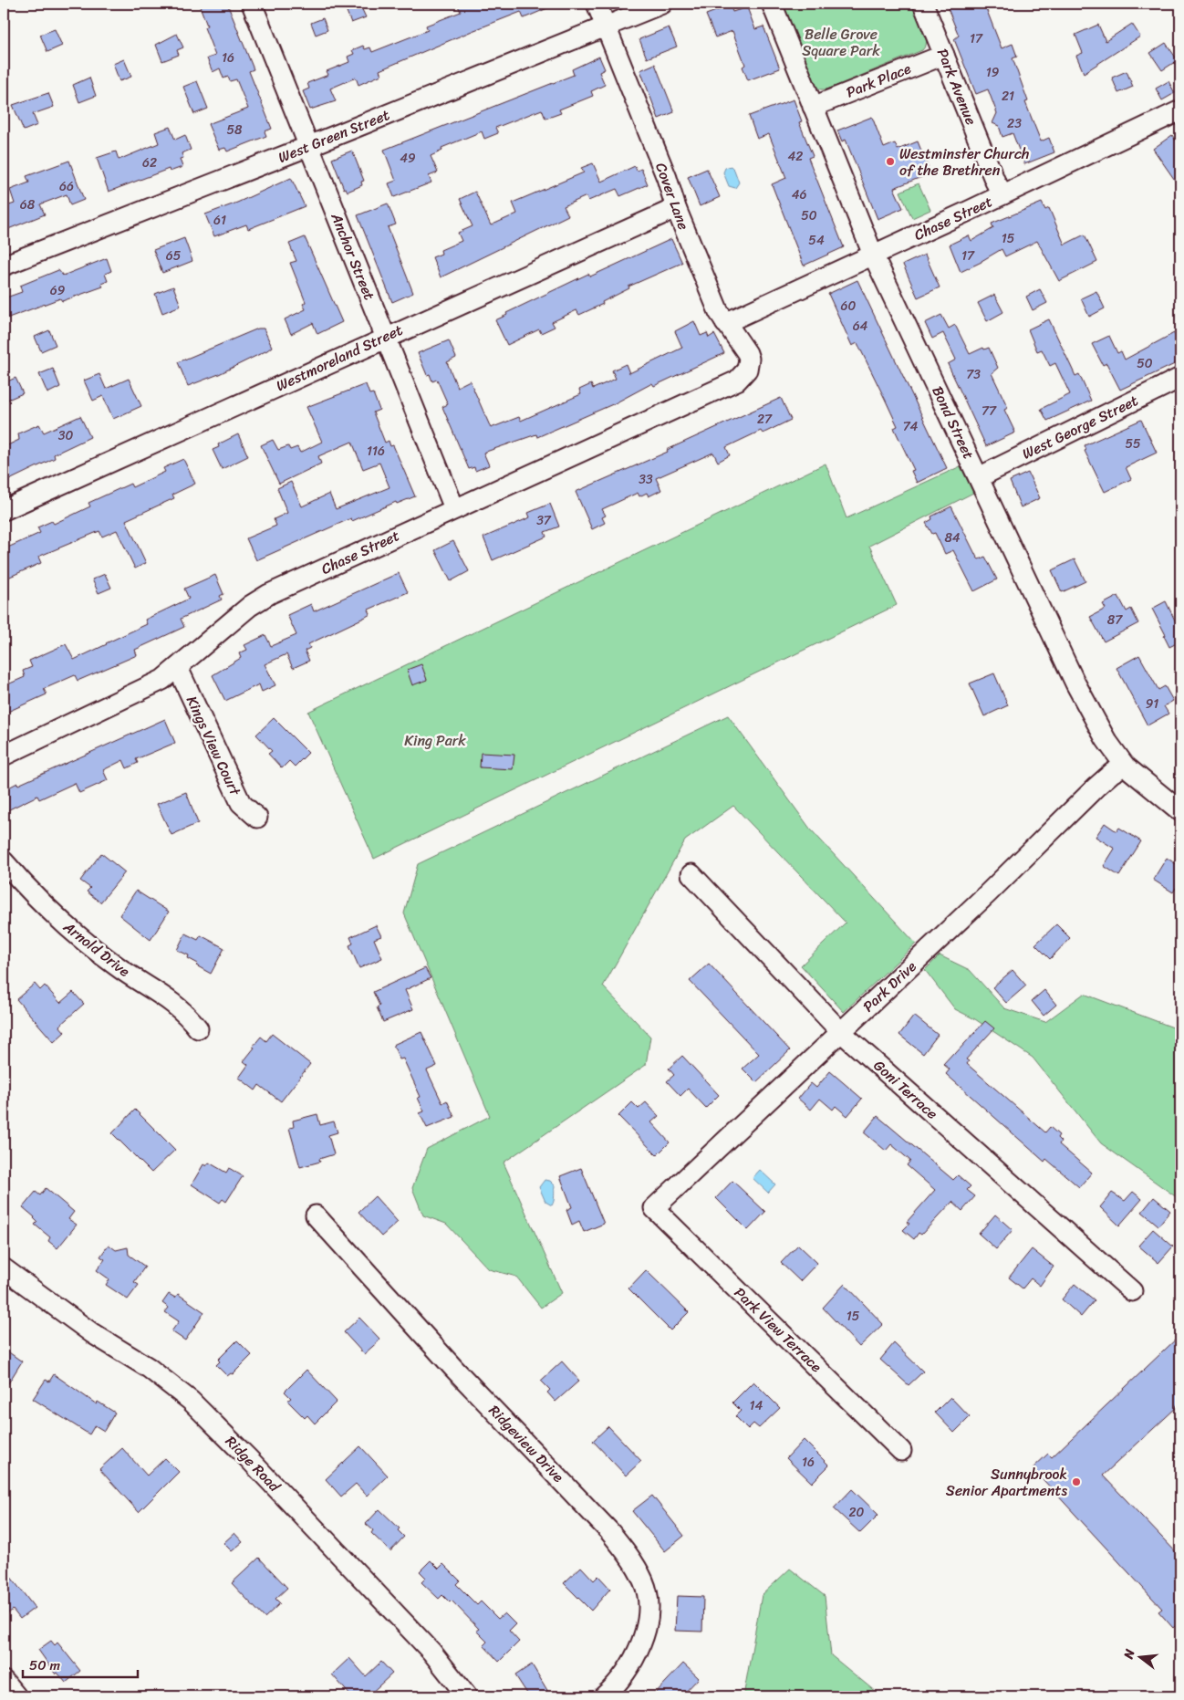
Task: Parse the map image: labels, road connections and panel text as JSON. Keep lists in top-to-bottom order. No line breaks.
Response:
{"streets":{"street":["Park Place","Park Avenue","West Green Street","Cover Lane","Chase Street","Anchor Street","Westmoreland Street","Bond Street","West George Street","Kings View Court","Arnold Drive","Park Drive","Goni Terrace","Park View Terrace","Ridgeview Drive","Ridge Road"]},"crossings":[["Park Place","Park Avenue"],["Park Place","Bond Street"],["Park Avenue","Chase Street"],["West Green Street","Cover Lane"],["West Green Street","Anchor Street"],["Cover Lane","Chase Street"],["Cover Lane","Westmoreland Street"],["Chase Street","Anchor Street"],["Chase Street","Bond Street"],["Chase Street","Kings View Court"],["Anchor Street","Westmoreland Street"],["Bond Street","West George Street"],["Bond Street","Park Drive"],["Park Drive","Goni Terrace"],["Park Drive","Park View Terrace"]],"parks":["Belle Grove Square Park","King Park"],"places":["Westminster Church of the Brethren","Sunnybrook Senior Apartments"],"house_numbers":["17","16","19","21","23","58","42","49","62","66","46","68","50","61","15","54","65","17","69","60","64","50","73","77","27","74","30","55","116","33","37","84","87","91","15","14","16","20"],"scale_bar":"50 m","north":"left"}
